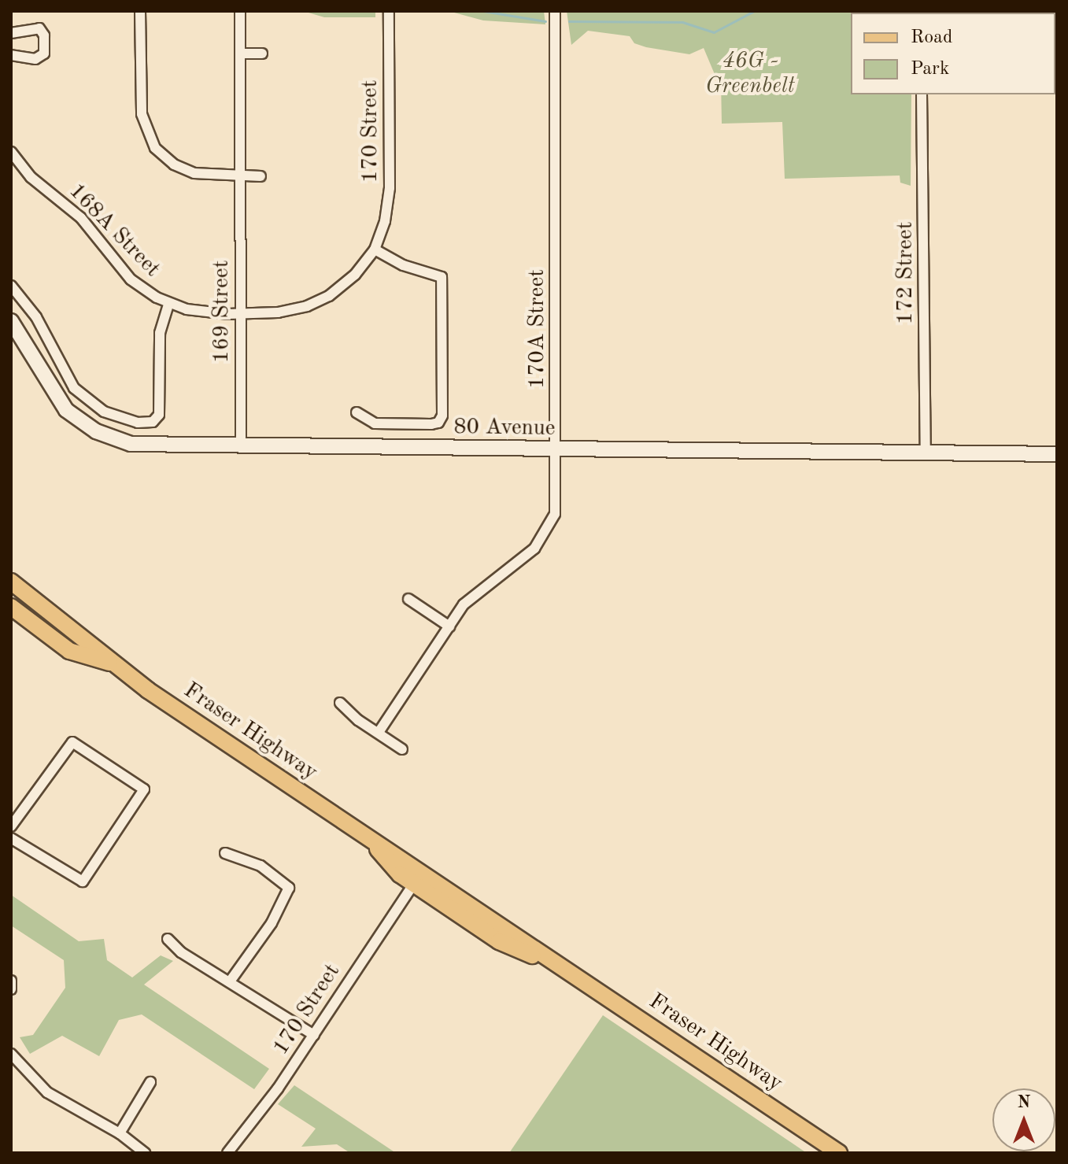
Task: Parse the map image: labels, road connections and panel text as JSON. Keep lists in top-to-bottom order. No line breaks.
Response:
{"streets":{"main road":["80 Avenue","Fraser Highway"],"street":["170 Street","168A Street","172 Street","169 Street","170A Street"]},"crossings":[["170 Street","168A Street"],["170 Street","169 Street"],["170 Street","Fraser Highway"],["168A Street","169 Street"],["172 Street","80 Avenue"],["169 Street","80 Avenue"],["170A Street","80 Avenue"]],"parks":["46G - Greenbelt"],"legend":["Road","Park"],"north":"top"}
